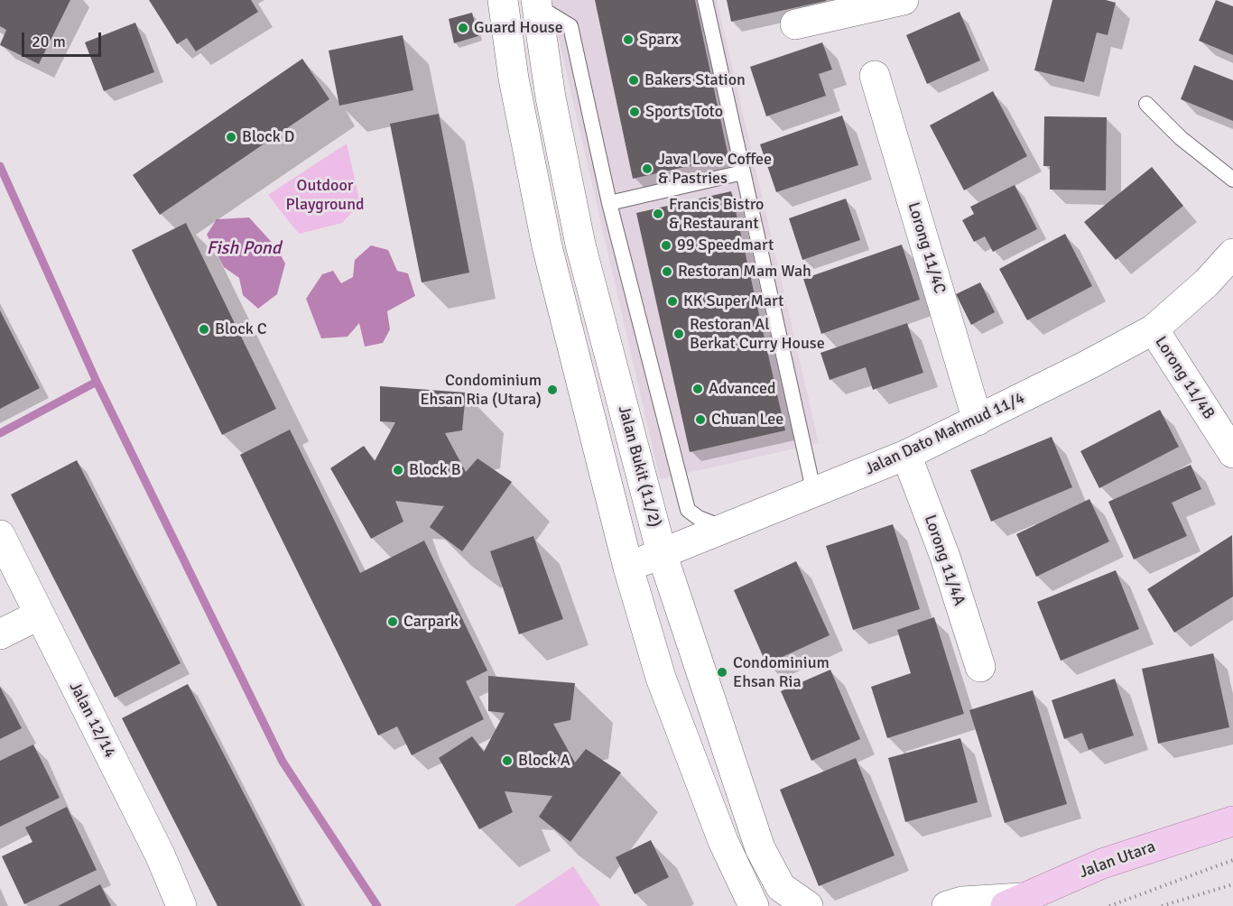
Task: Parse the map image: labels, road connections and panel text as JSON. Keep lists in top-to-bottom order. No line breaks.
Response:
{"streets":{"main road":["Jalan Utara"],"street":["Lorong 11/4C","Lorong 11/4B","Jalan Dato Mahmud 11/4","Jalan Bukit (11/2)","Lorong 11/4A","Jalan 12/14"]},"crossings":[["Lorong 11/4C","Jalan Dato Mahmud 11/4"],["Lorong 11/4B","Jalan Dato Mahmud 11/4"],["Jalan Dato Mahmud 11/4","Jalan Bukit (11/2)"],["Jalan Dato Mahmud 11/4","Lorong 11/4A"]],"water":["Fish Pond"],"parks":["Outdoor Playground"],"places":["Guard House","Sparx","Bakers Station","Sports Toto","Block D","Java Love Coffee & Pastries","Francis Bistro & Restaurant","99 Speedmart","Restoran Mam Wah","KK Super Mart","Block C","Restoran Al Berkat Curry House","Advanced","Condominium Ehsan Ria (Utara)","Chuan Lee","Block B","Carpark","Condominium Ehsan Ria","Block A"],"scale_bar":"20 m"}
